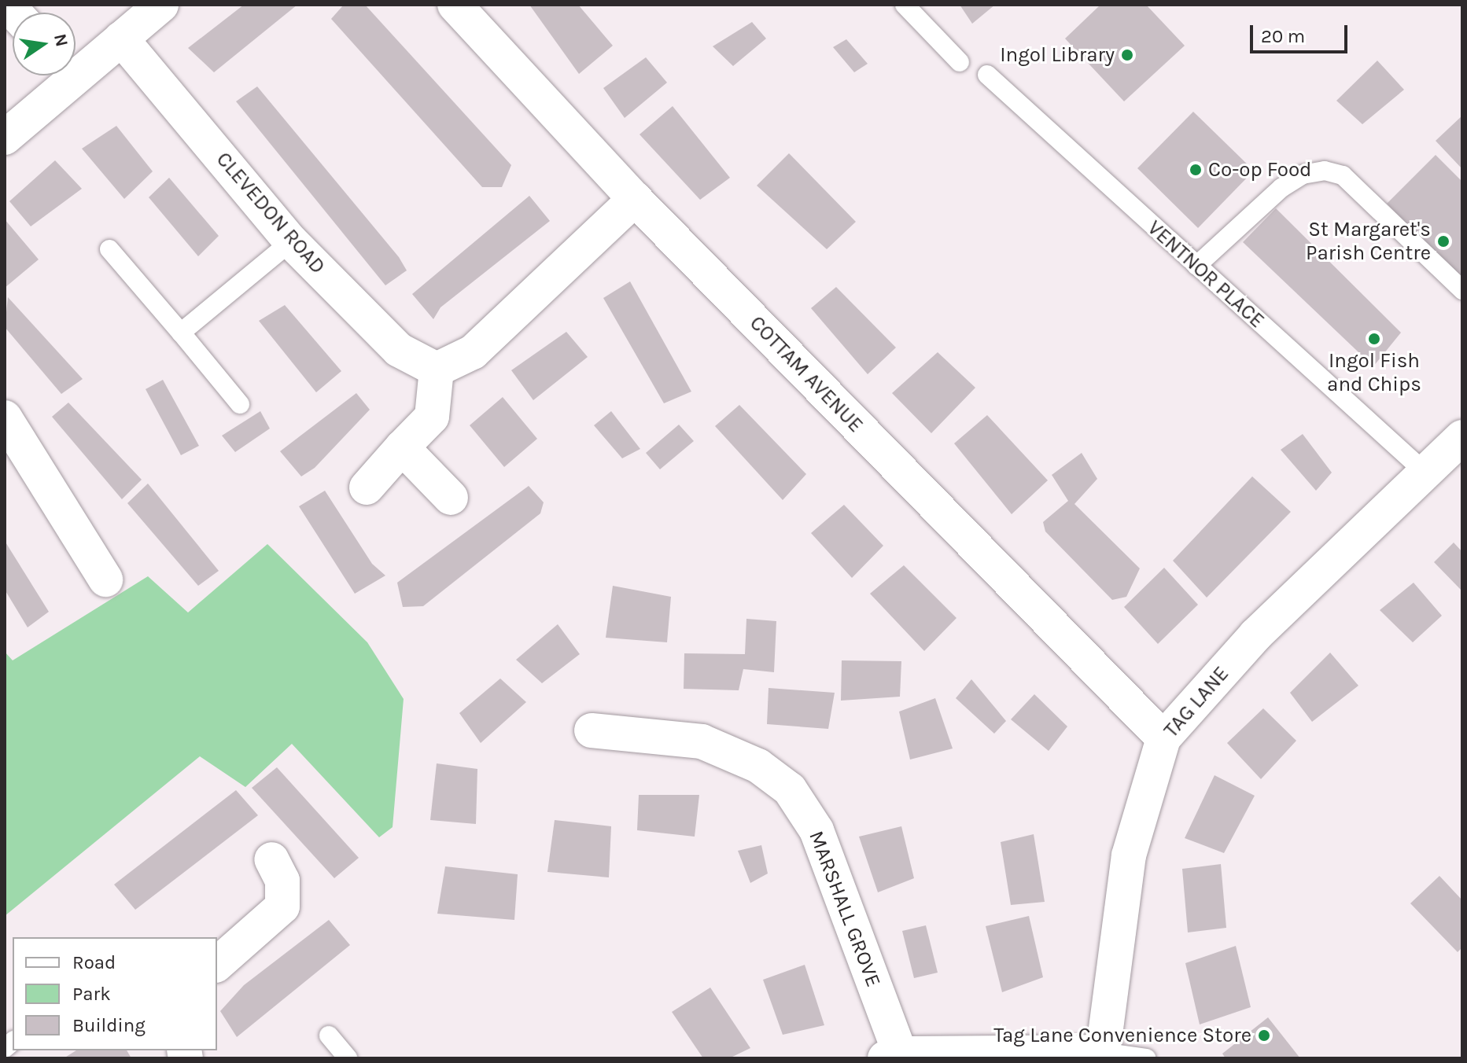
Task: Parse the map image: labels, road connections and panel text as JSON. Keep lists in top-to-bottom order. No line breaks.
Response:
{"streets":{"street":["CLEVEDON ROAD","COTTAM AVENUE","TAG LANE","MARSHALL GROVE"],"lane":["VENTNOR PLACE"]},"crossings":[["VENTNOR PLACE","TAG LANE"],["COTTAM AVENUE","TAG LANE"]],"places":["Ingol Library","Co-op Food","St Margaret's Parish Centre","Ingol Fish and Chips","Tag Lane Convenience Store"],"legend":["Road","Park","Building"],"scale_bar":"20 m","north":"right"}
